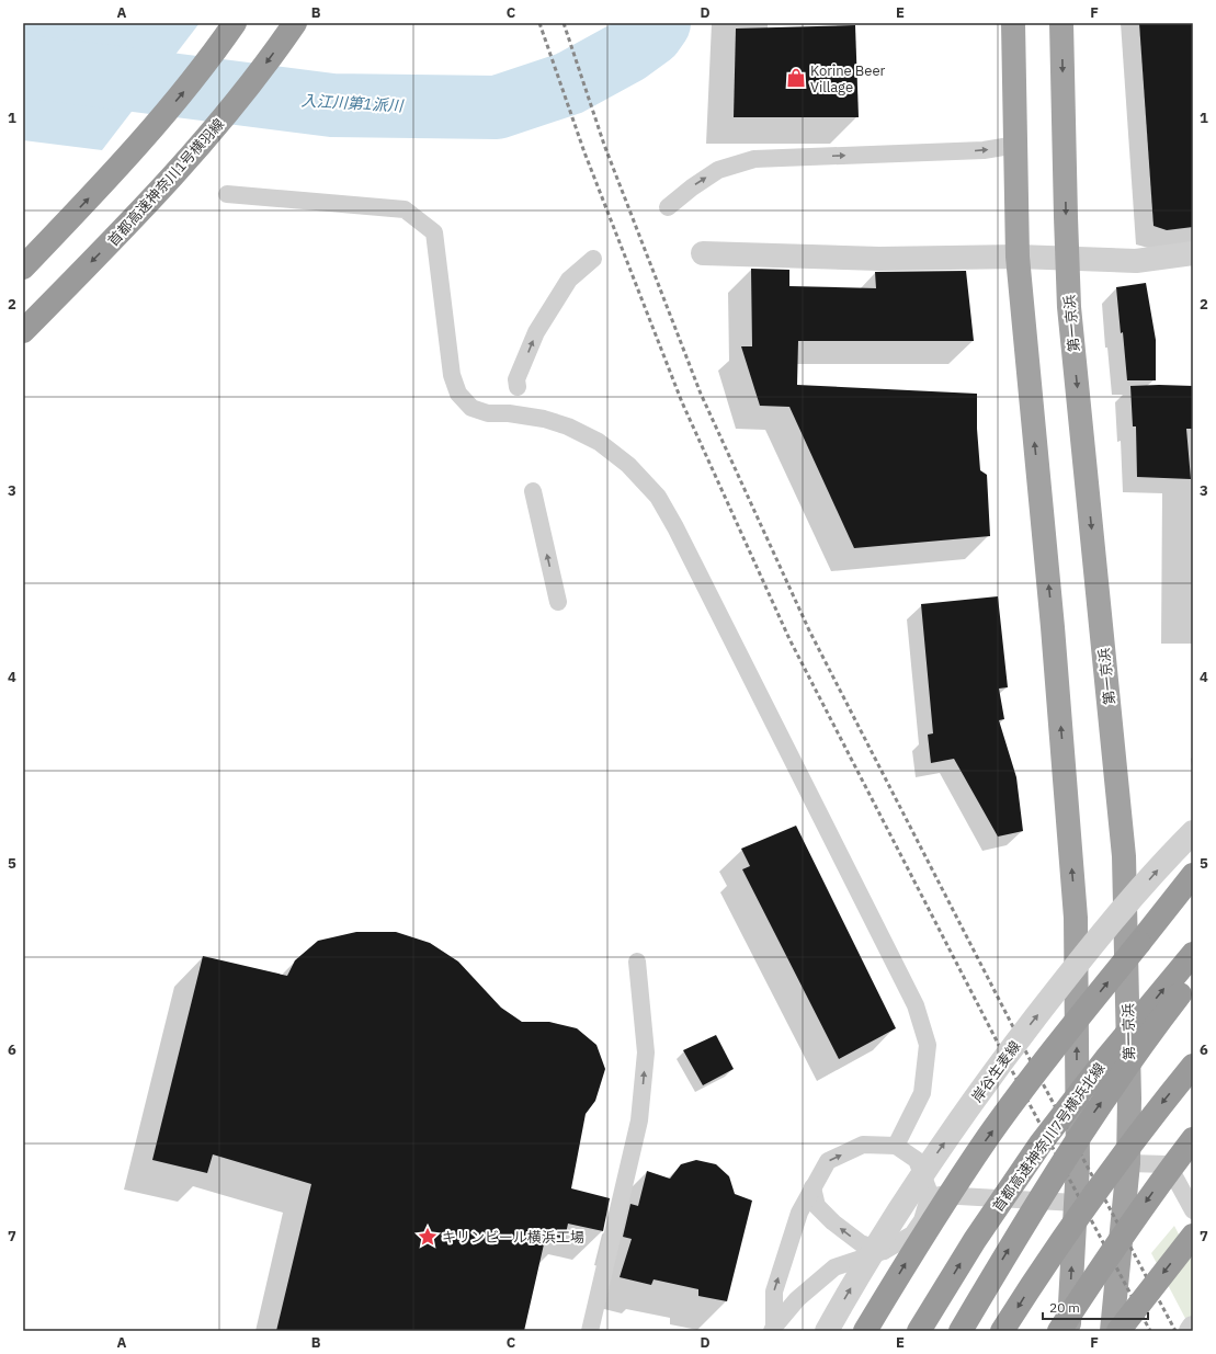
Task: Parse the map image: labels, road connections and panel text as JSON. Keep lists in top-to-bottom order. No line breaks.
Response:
{"streets":{"highway":["首都高速神奈川1号横羽線","第一京浜","首都高速神奈川7号横浜北線"],"street":["岸谷生麦線"]},"one_way":["岸谷生麦線"],"water":["入江川第1派川"],"places":{"shop":["Korine Beer Village"],"place":["キリンビール横浜工場"]},"scale_bar":"20 m","grid":{"columns":["A","B","C","D","E","F"],"rows":["1","2","3","4","5","6","7"]}}
